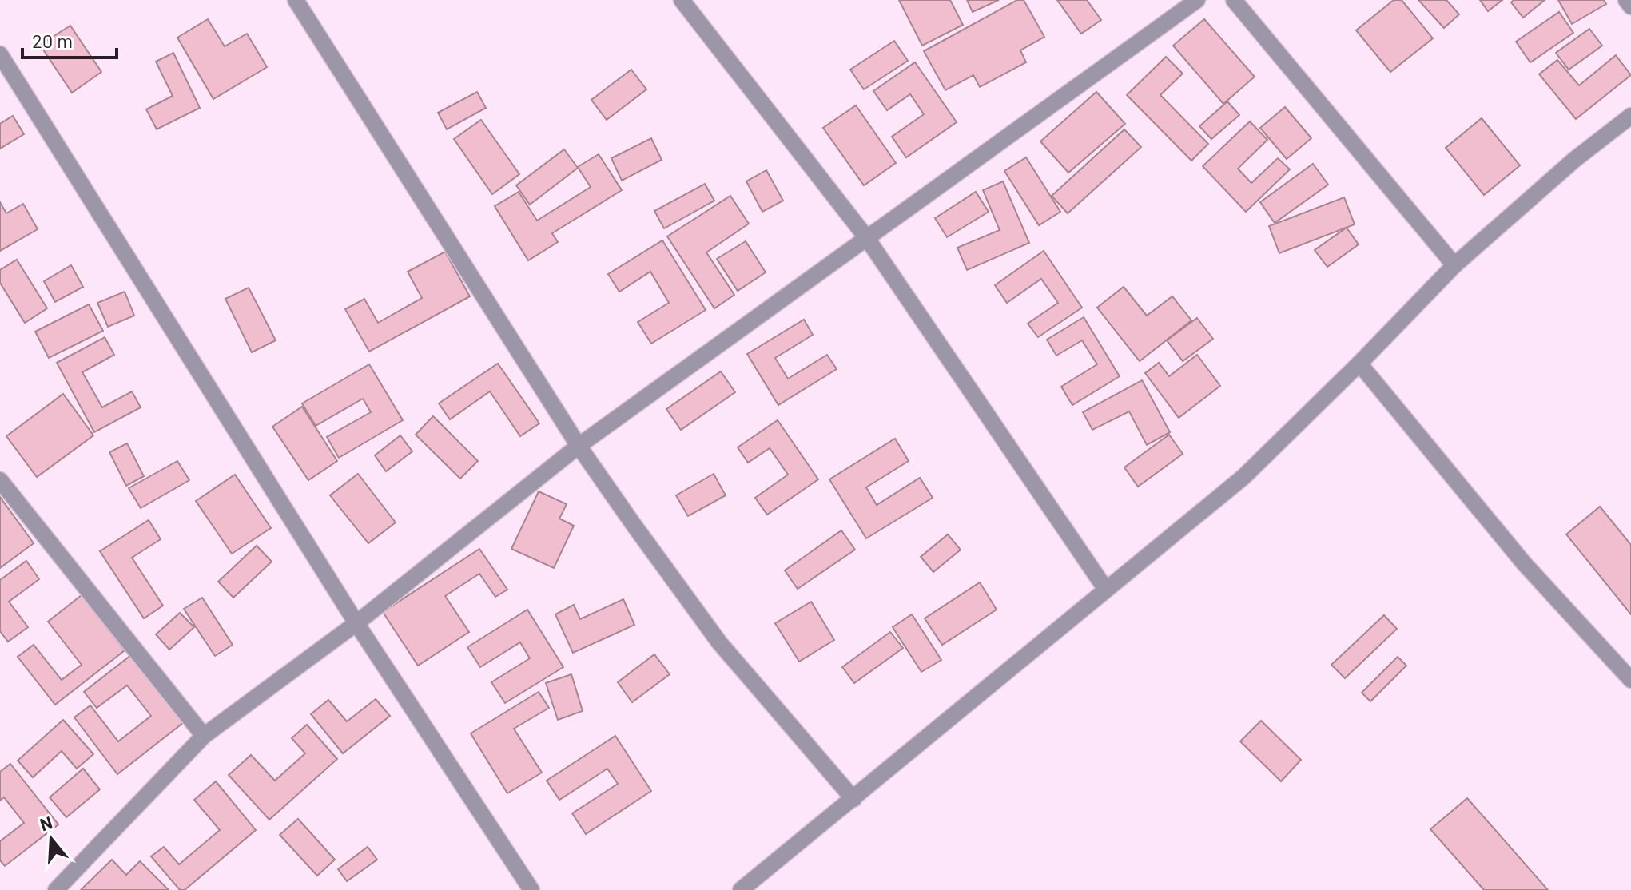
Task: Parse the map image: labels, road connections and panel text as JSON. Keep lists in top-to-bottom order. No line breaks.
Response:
{"scale_bar":"20 m","north":"top"}
